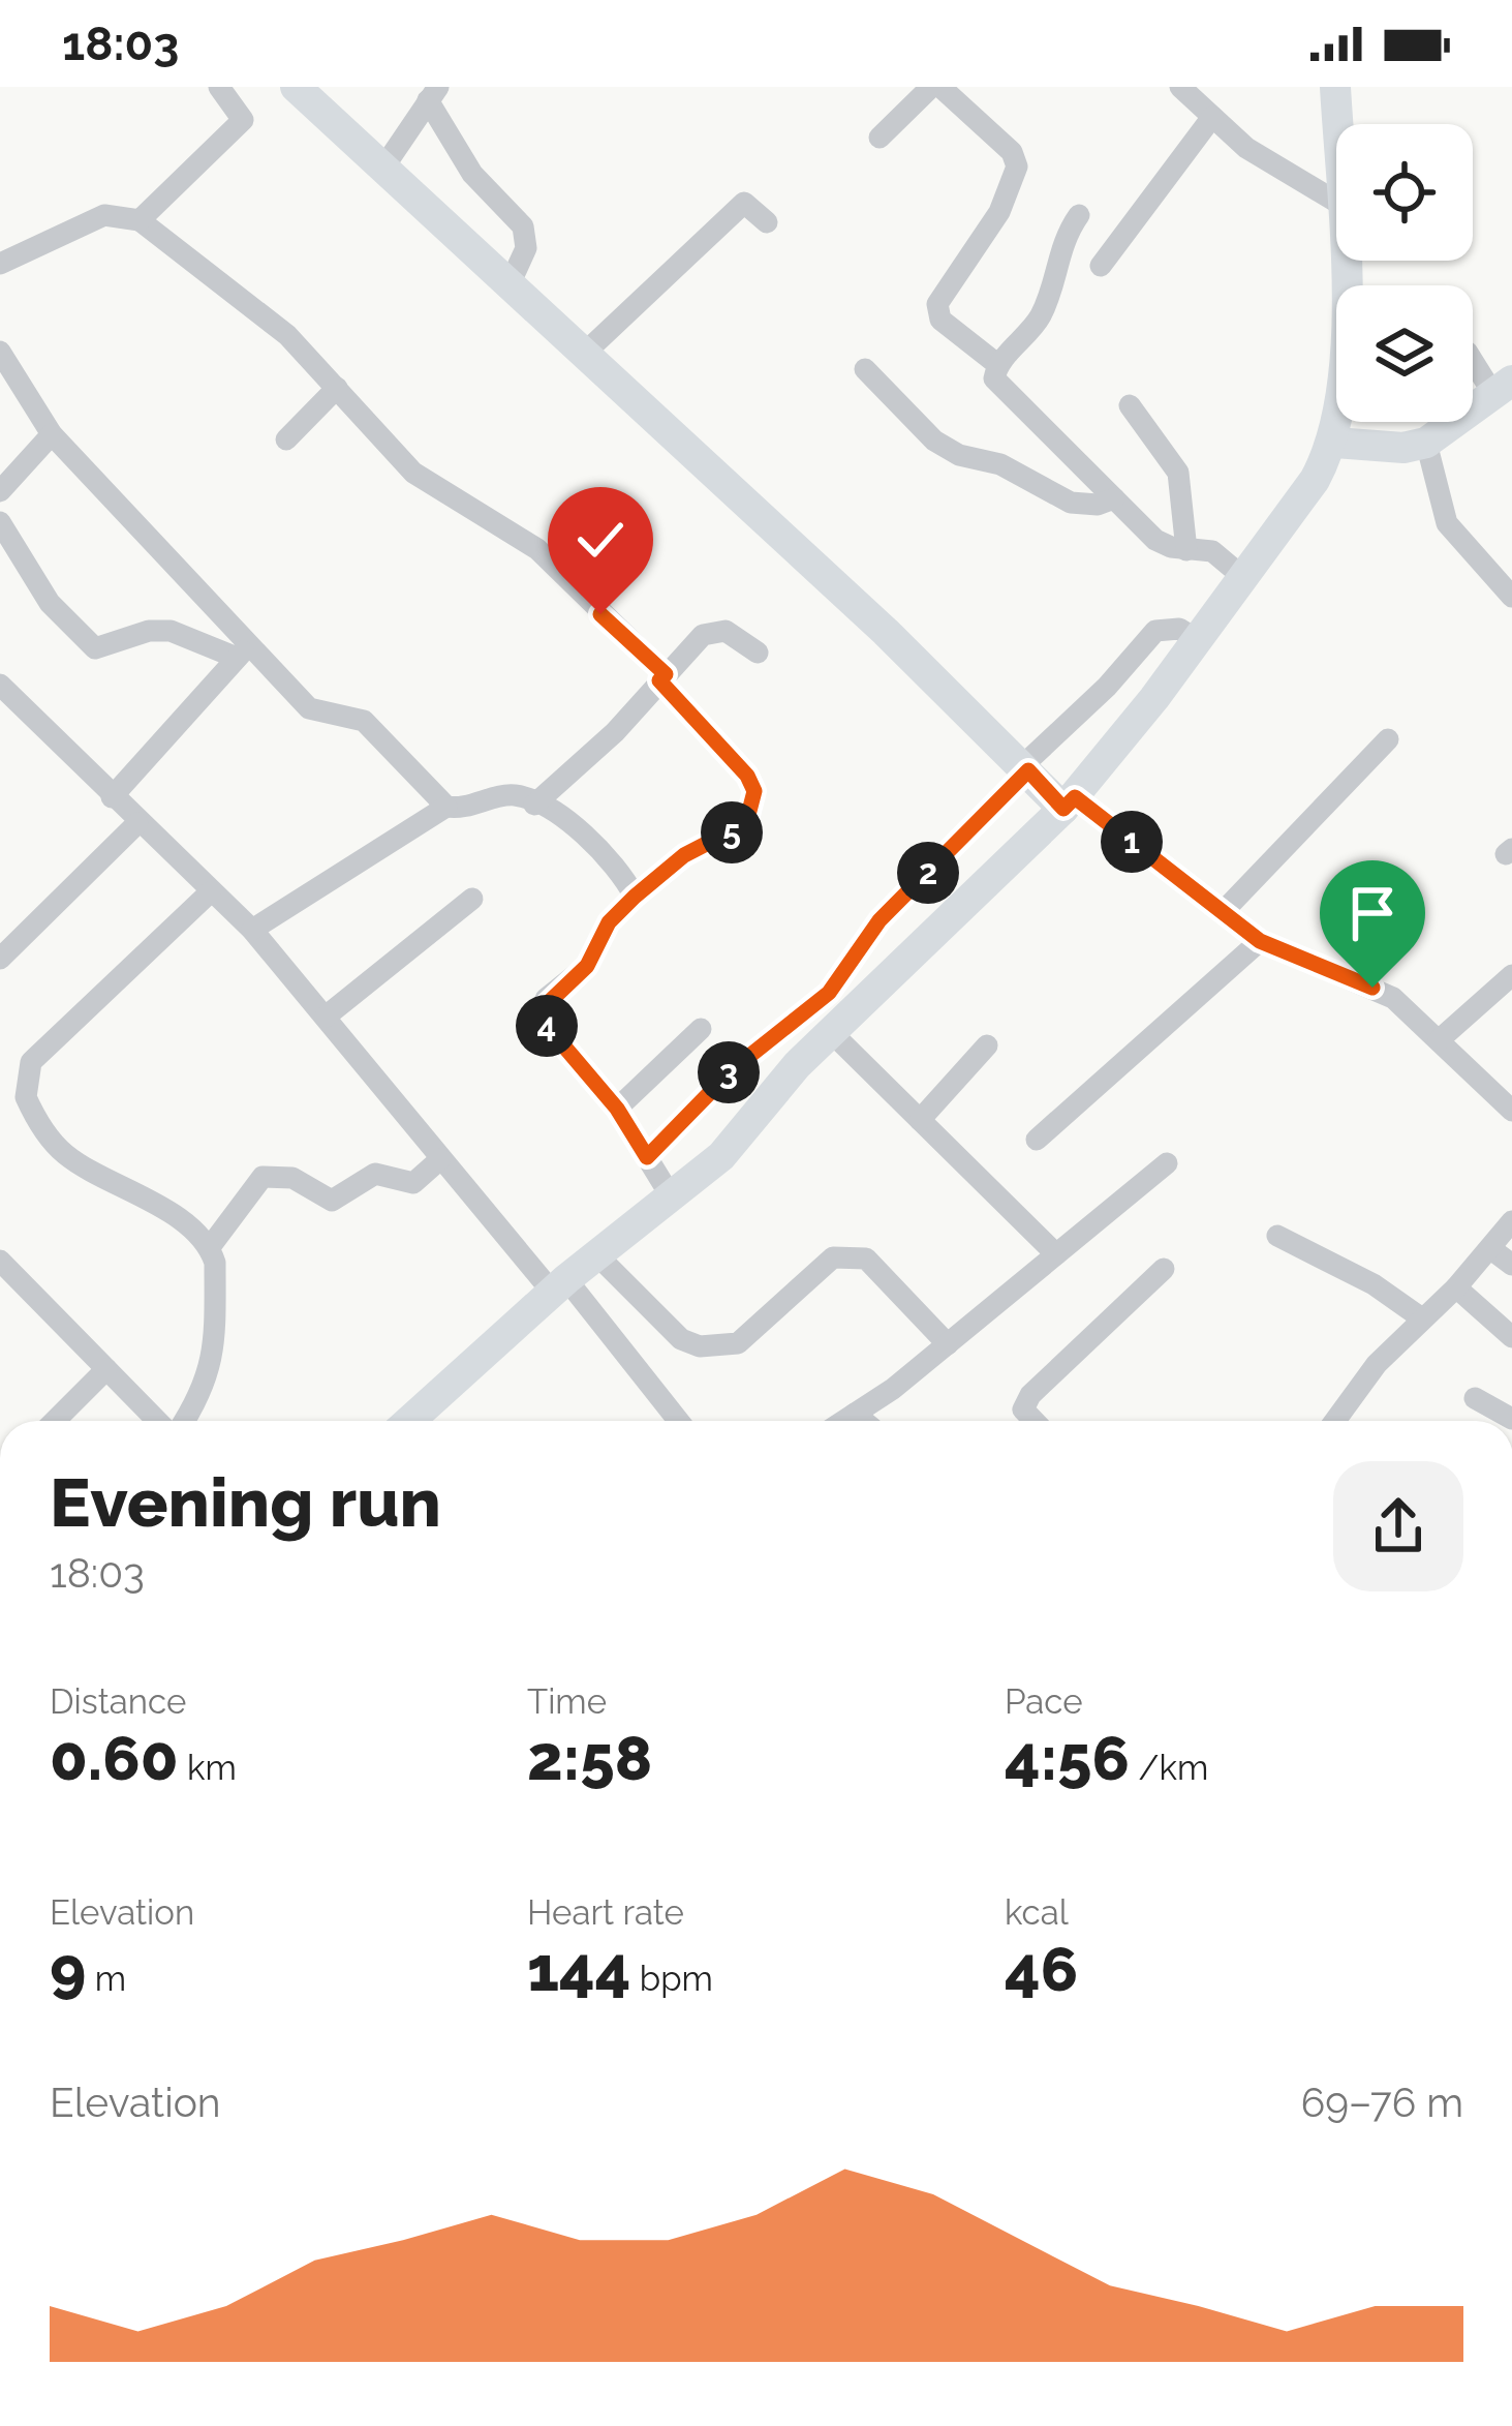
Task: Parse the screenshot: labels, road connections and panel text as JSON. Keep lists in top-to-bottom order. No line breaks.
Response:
{"page":{"status":"18:03","pins":["5","1","2","4","3"],"heading":["Evening run","18:03"],"stats":[["Distance","0.60 km"],["Time","2:58"],["Pace","4:56 /km"],["Elevation","9 m"],["Heart rate","144 bpm"],["kcal","46"]],"chart":["Elevation","69–76 m"]}}
